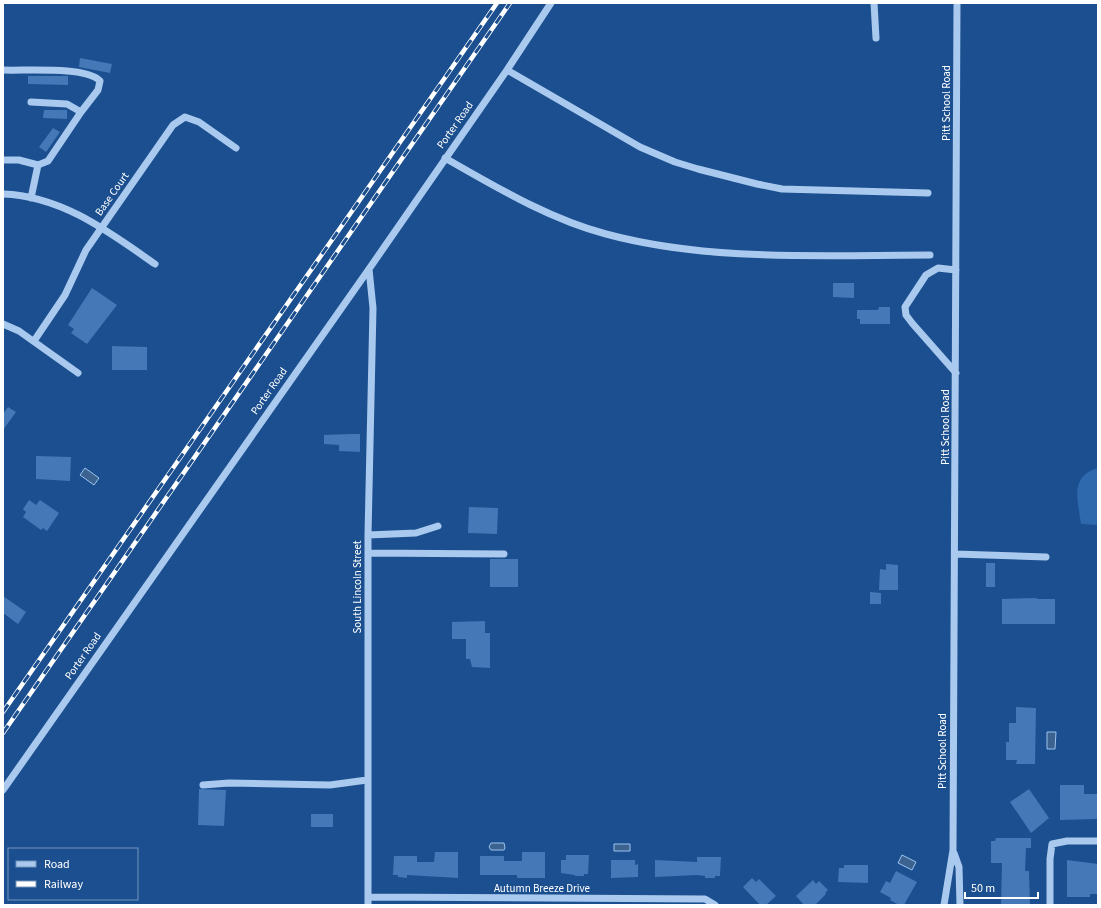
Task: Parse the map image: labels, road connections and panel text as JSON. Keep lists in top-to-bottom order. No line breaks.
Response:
{"streets":{"street":["Pitt School Road","Porter Road","Base Court","South Lincoln Street","Autumn Breeze Drive"]},"crossings":[["Porter Road","South Lincoln Street"],["South Lincoln Street","Autumn Breeze Drive"]],"legend":["Road","Railway"],"scale_bar":"50 m"}
